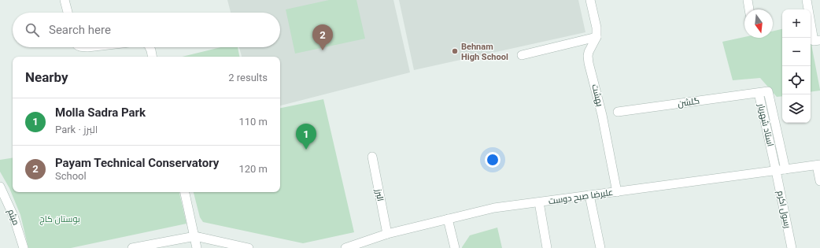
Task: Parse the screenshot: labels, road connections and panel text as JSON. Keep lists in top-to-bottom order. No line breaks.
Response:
{"streets":{"street":["بهشت","گلشن","استاد شهریار","البرز","علیرضا صبح دوست","رسول اکرم","میثم"]},"crossings":[["بهشت","علیرضا صبح دوست"],["گلشن","استاد شهریار"],["استاد شهریار","علیرضا صبح دوست"],["استاد شهریار","رسول اکرم"],["البرز","علیرضا صبح دوست"],["علیرضا صبح دوست","رسول اکرم"]],"parks":["بوستان کاج"],"places":["Behnam High School"],"north":"bottom","page":{"map_buttons":["+","−"],"search":"Search here","pins":["2","1"],"heading":["Nearby","2 results"],"list":[{"mark":"1","name":"Molla Sadra Park","note":"Park · البرز","value":"110 m"},{"mark":"2","name":"Payam Technical Conservatory","note":"School","value":"120 m"}]}}
